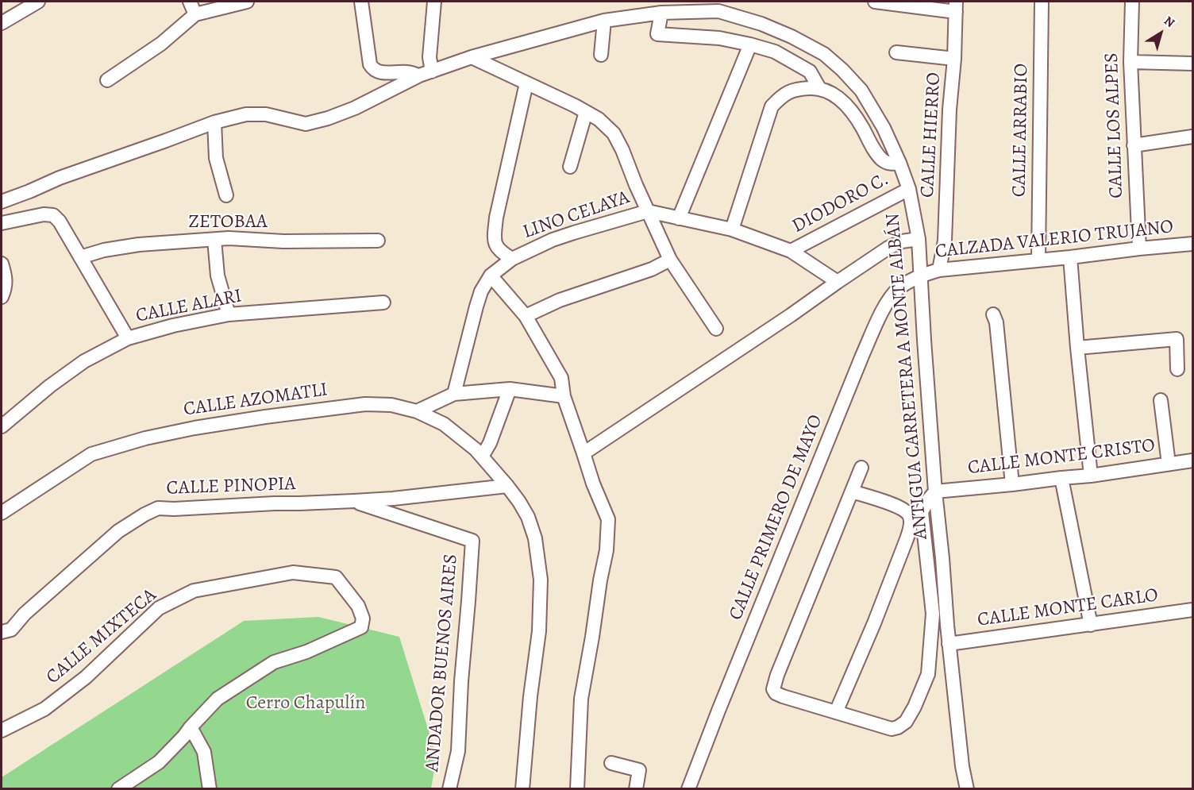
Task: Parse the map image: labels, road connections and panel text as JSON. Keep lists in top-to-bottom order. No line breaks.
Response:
{"streets":{"street":["CALLE LOS ALPES","CALLE ARRABIO","CALLE HIERRO","DIODORO C.","LINO CELAYA","ZETOBAA","CALZADA VALERIO TRUJANO","CALLE ALARI","ANTIGUA CARRETERA A MONTE ALBÁN","CALLE AZOMATLI","CALLE MONTE CRISTO","CALLE PINOPIA","CALLE PRIMERO DE MAYO","CALLE MONTE CARLO","CALLE MIXTECA","ANDADOR BUENOS AIRES"]},"crossings":[["CALLE LOS ALPES","CALZADA VALERIO TRUJANO"],["CALLE ARRABIO","CALZADA VALERIO TRUJANO"],["CALLE HIERRO","CALZADA VALERIO TRUJANO"],["DIODORO C.","LINO CELAYA"],["DIODORO C.","ANTIGUA CARRETERA A MONTE ALBÁN"],["CALZADA VALERIO TRUJANO","ANTIGUA CARRETERA A MONTE ALBÁN"],["CALZADA VALERIO TRUJANO","CALLE PRIMERO DE MAYO"],["ANTIGUA CARRETERA A MONTE ALBÁN","CALLE MONTE CRISTO"],["ANTIGUA CARRETERA A MONTE ALBÁN","CALLE PRIMERO DE MAYO"],["ANTIGUA CARRETERA A MONTE ALBÁN","CALLE MONTE CARLO"],["CALLE AZOMATLI","CALLE PINOPIA"],["CALLE PINOPIA","ANDADOR BUENOS AIRES"]],"parks":["Cerro Chapulín"],"north":"top right"}
